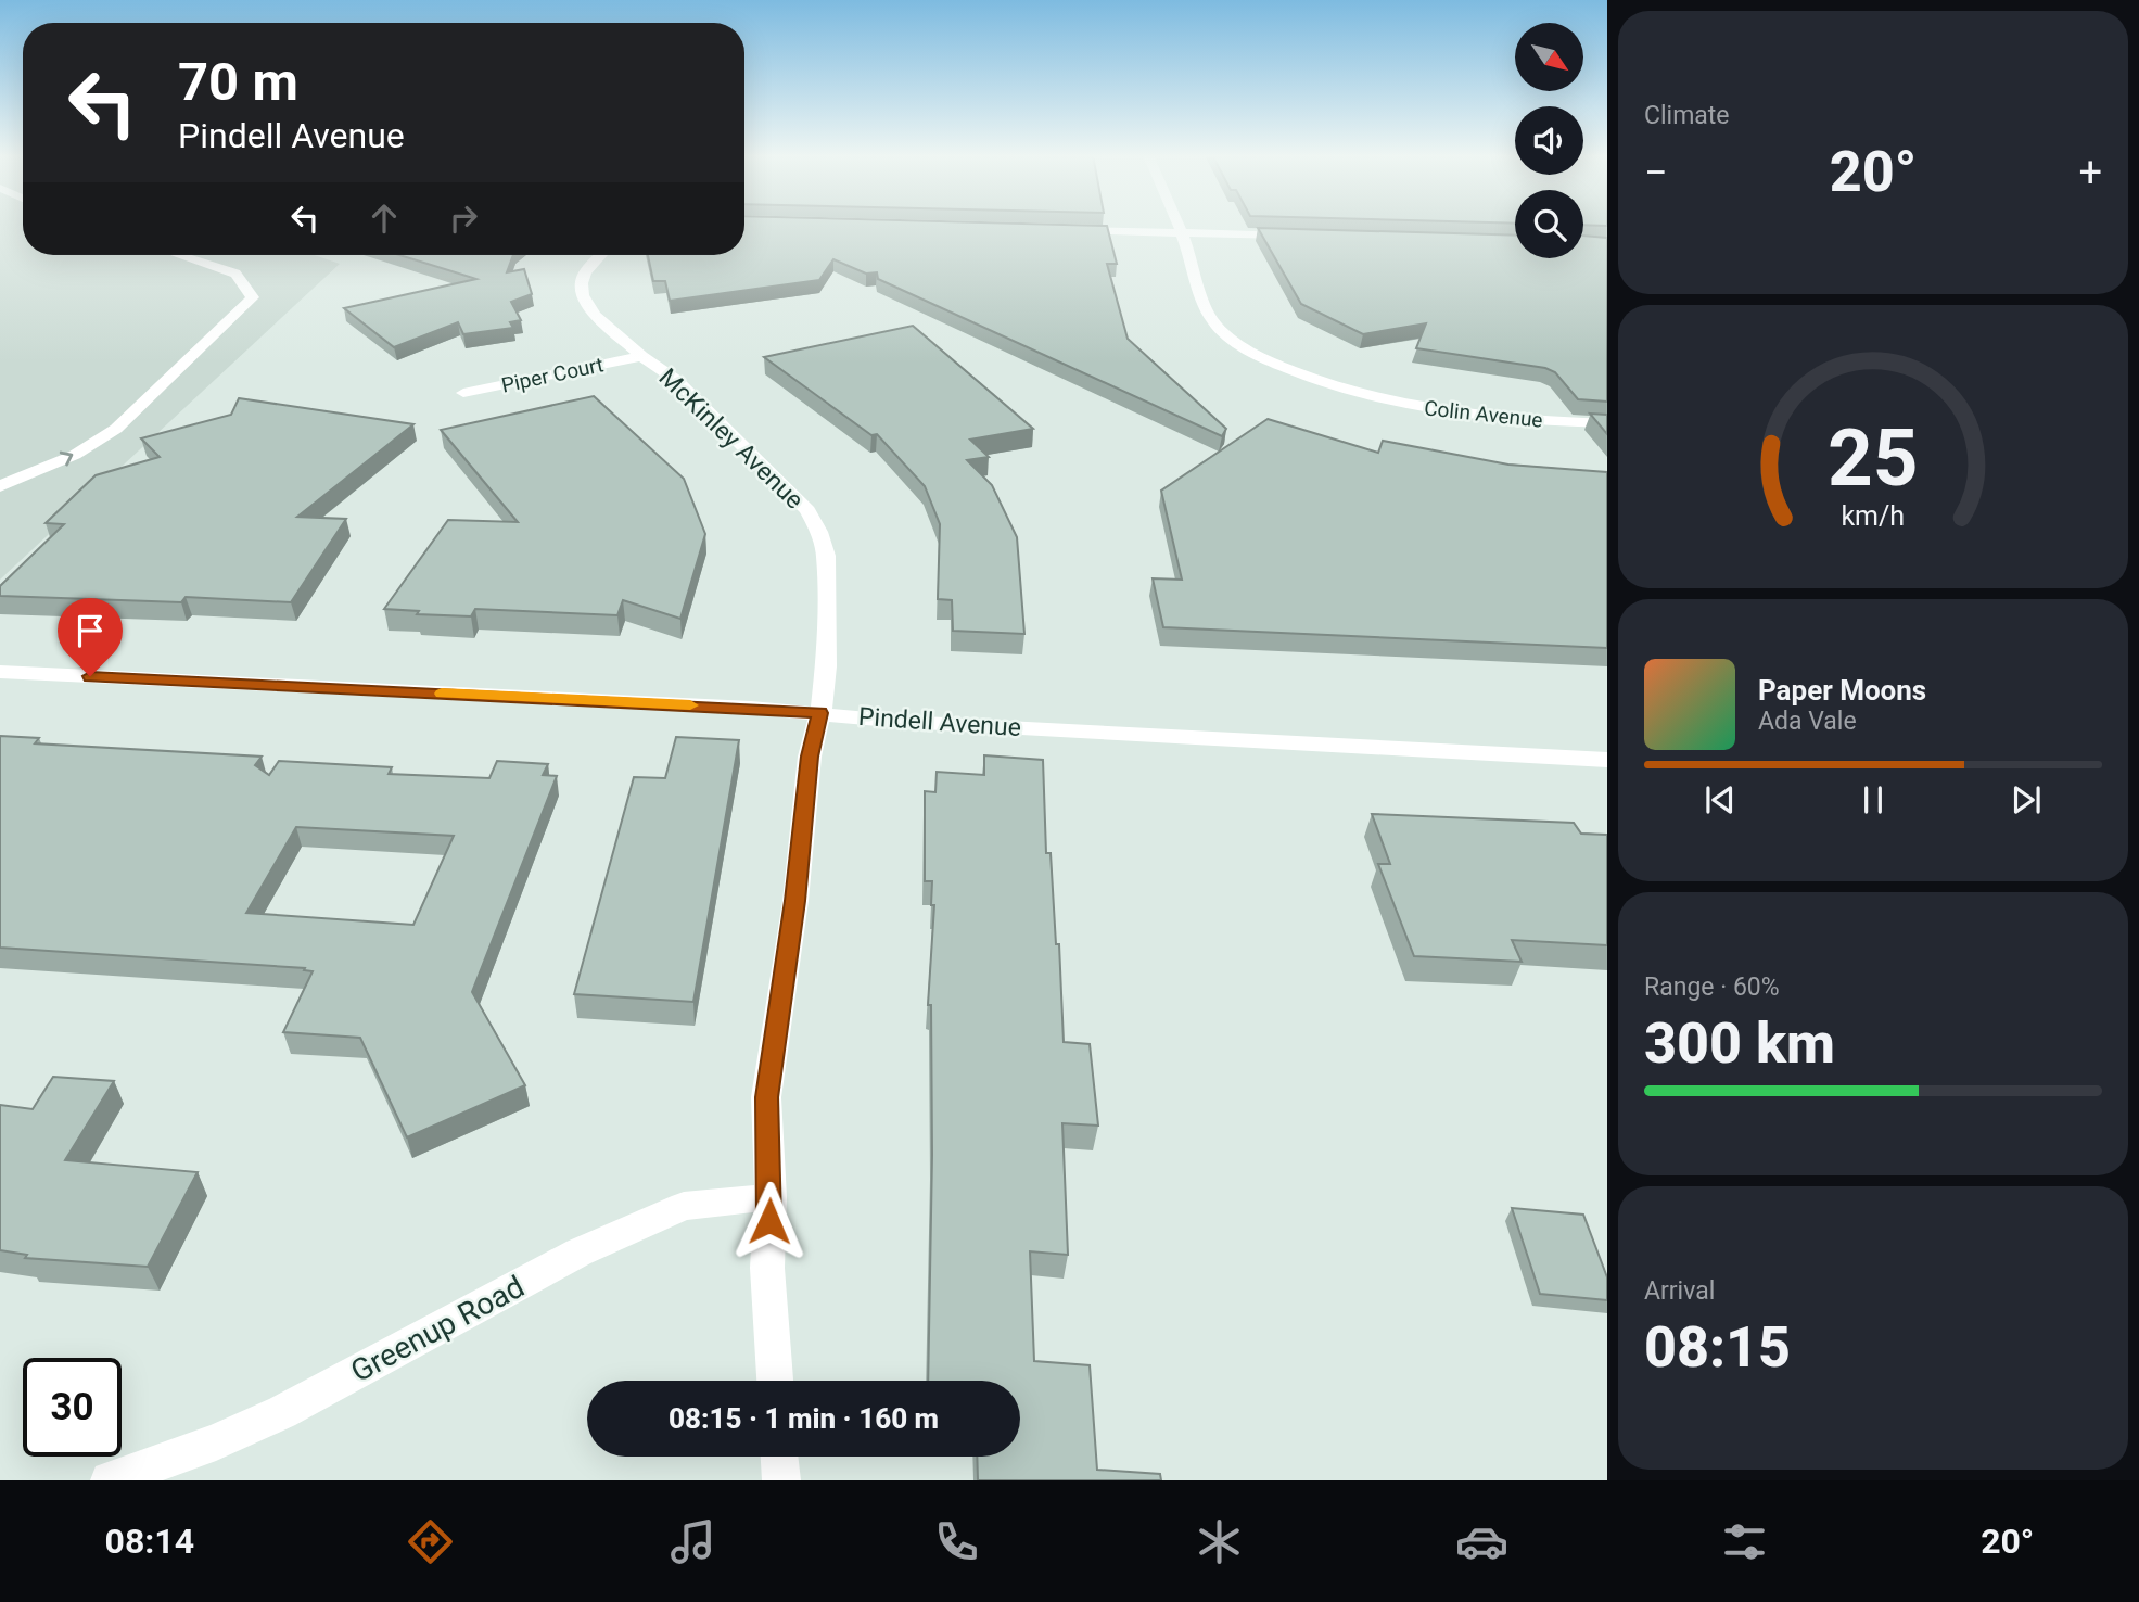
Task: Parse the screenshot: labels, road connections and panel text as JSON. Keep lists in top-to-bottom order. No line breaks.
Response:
{"streets":{"street":["Piper Court","Colin Avenue","McKinley Avenue","Pindell Avenue","Greenup Road"]},"crossings":[["Piper Court","McKinley Avenue"],["McKinley Avenue","Pindell Avenue"],["McKinley Avenue","Greenup Road"]],"north":"bottom right","page":{"tile":["Climate",["Range · 60%","300 km"],["Arrival","08:15"]],"turn":["70 m","Pindell Avenue"],"heat":["−","20°","+"],"song":["Paper Moons","Ada Vale"],"limit":"30","trip":"08:15 · 1 min · 160 m","tabs":["08:14","20°"],"gauge":["25","km/h"]}}
